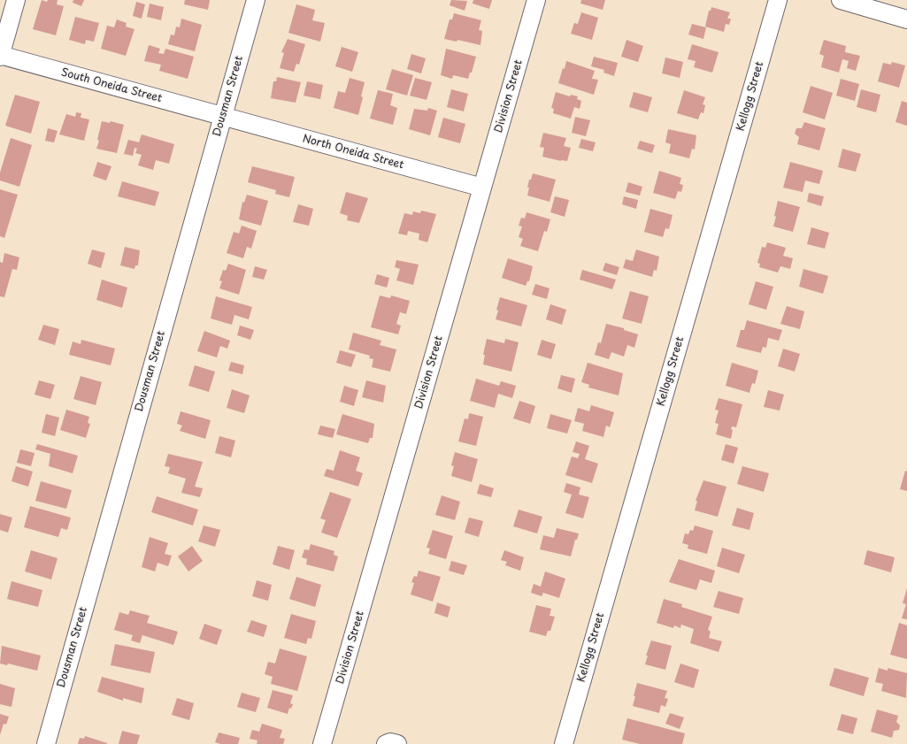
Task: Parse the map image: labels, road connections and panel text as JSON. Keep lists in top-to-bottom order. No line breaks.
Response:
{"streets":{"street":["South Oneida Street","Dousman Street","Division Street","Kellogg Street","North Oneida Street"]},"crossings":[["South Oneida Street","Dousman Street"],["South Oneida Street","North Oneida Street"],["Dousman Street","North Oneida Street"],["Division Street","North Oneida Street"]]}
